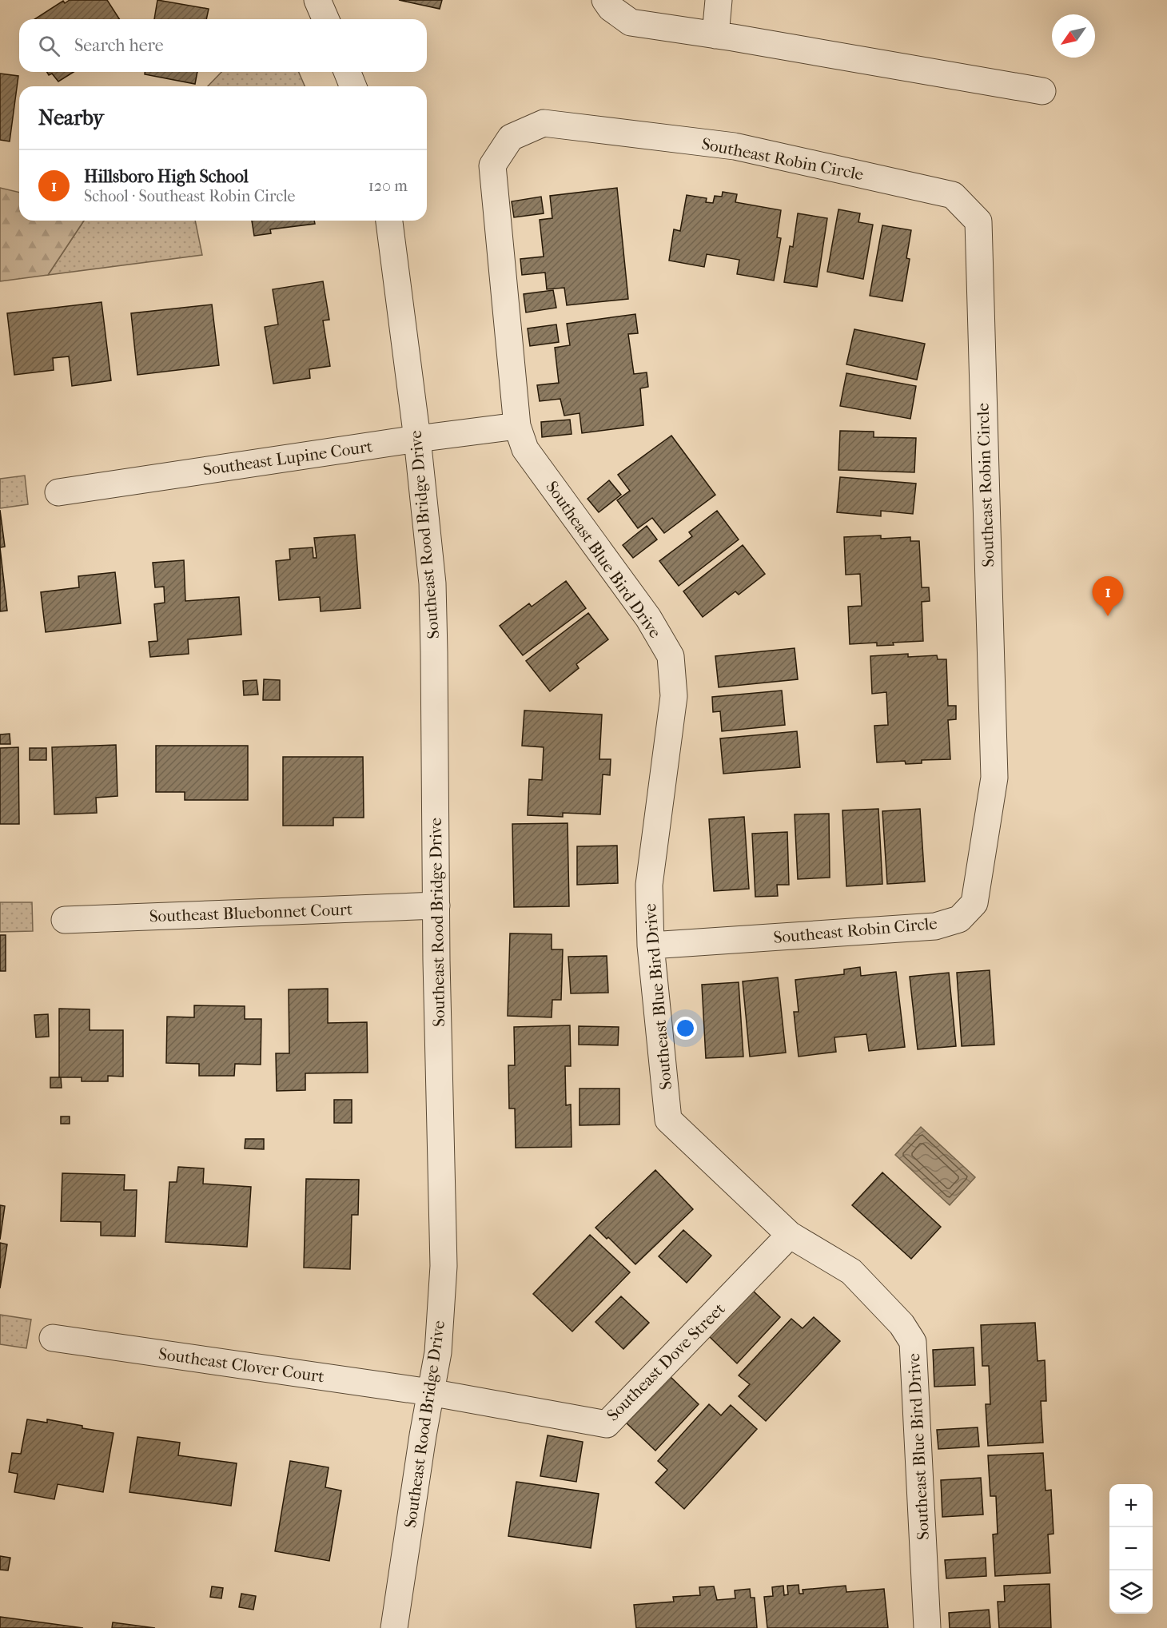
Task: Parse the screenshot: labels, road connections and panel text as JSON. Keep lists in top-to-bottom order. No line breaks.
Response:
{"streets":{"street":["Southeast Robin Circle","Southeast Lupine Court","Southeast Rood Bridge Drive","Southeast Blue Bird Drive","Southeast Bluebonnet Court","Southeast Dove Street","Southeast Clover Court"]},"crossings":[["Southeast Robin Circle","Southeast Blue Bird Drive"],["Southeast Lupine Court","Southeast Rood Bridge Drive"],["Southeast Lupine Court","Southeast Blue Bird Drive"],["Southeast Rood Bridge Drive","Southeast Bluebonnet Court"],["Southeast Rood Bridge Drive","Southeast Dove Street"],["Southeast Rood Bridge Drive","Southeast Clover Court"],["Southeast Blue Bird Drive","Southeast Dove Street"],["Southeast Dove Street","Southeast Clover Court"]],"north":"bottom left","page":{"search":"Search here","heading":"Nearby","list":[{"mark":"1","name":"Hillsboro High School","note":"School · Southeast Robin Circle","value":"120 m"}],"pins":"1","map_buttons":["+","−"]}}
